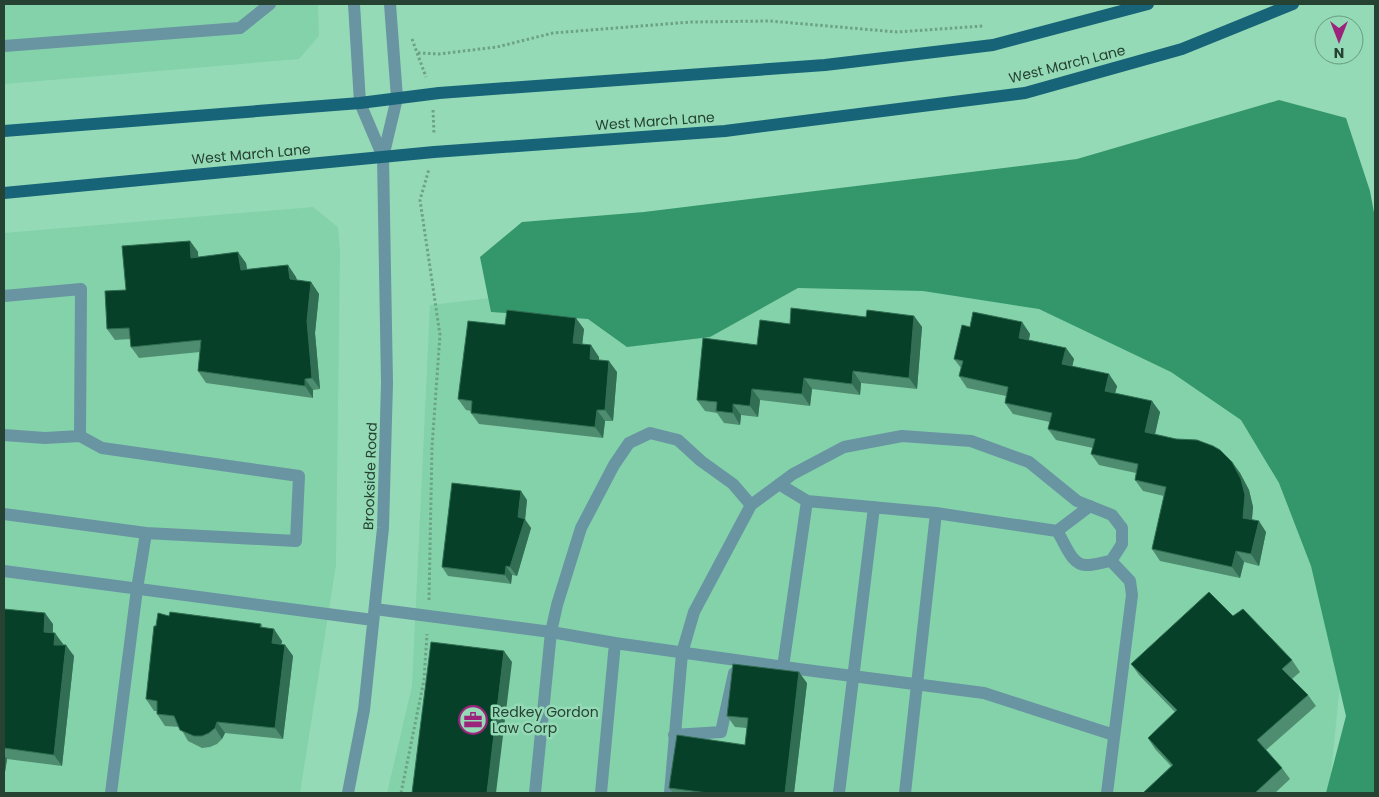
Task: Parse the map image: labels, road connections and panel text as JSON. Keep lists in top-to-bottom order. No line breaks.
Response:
{"streets":{"main road":["West March Lane"],"street":["Brookside Road"]},"crossings":[["West March Lane","Brookside Road"]],"places":{"office":["Redkey Gordon Law Corp"]},"north":"bottom"}
